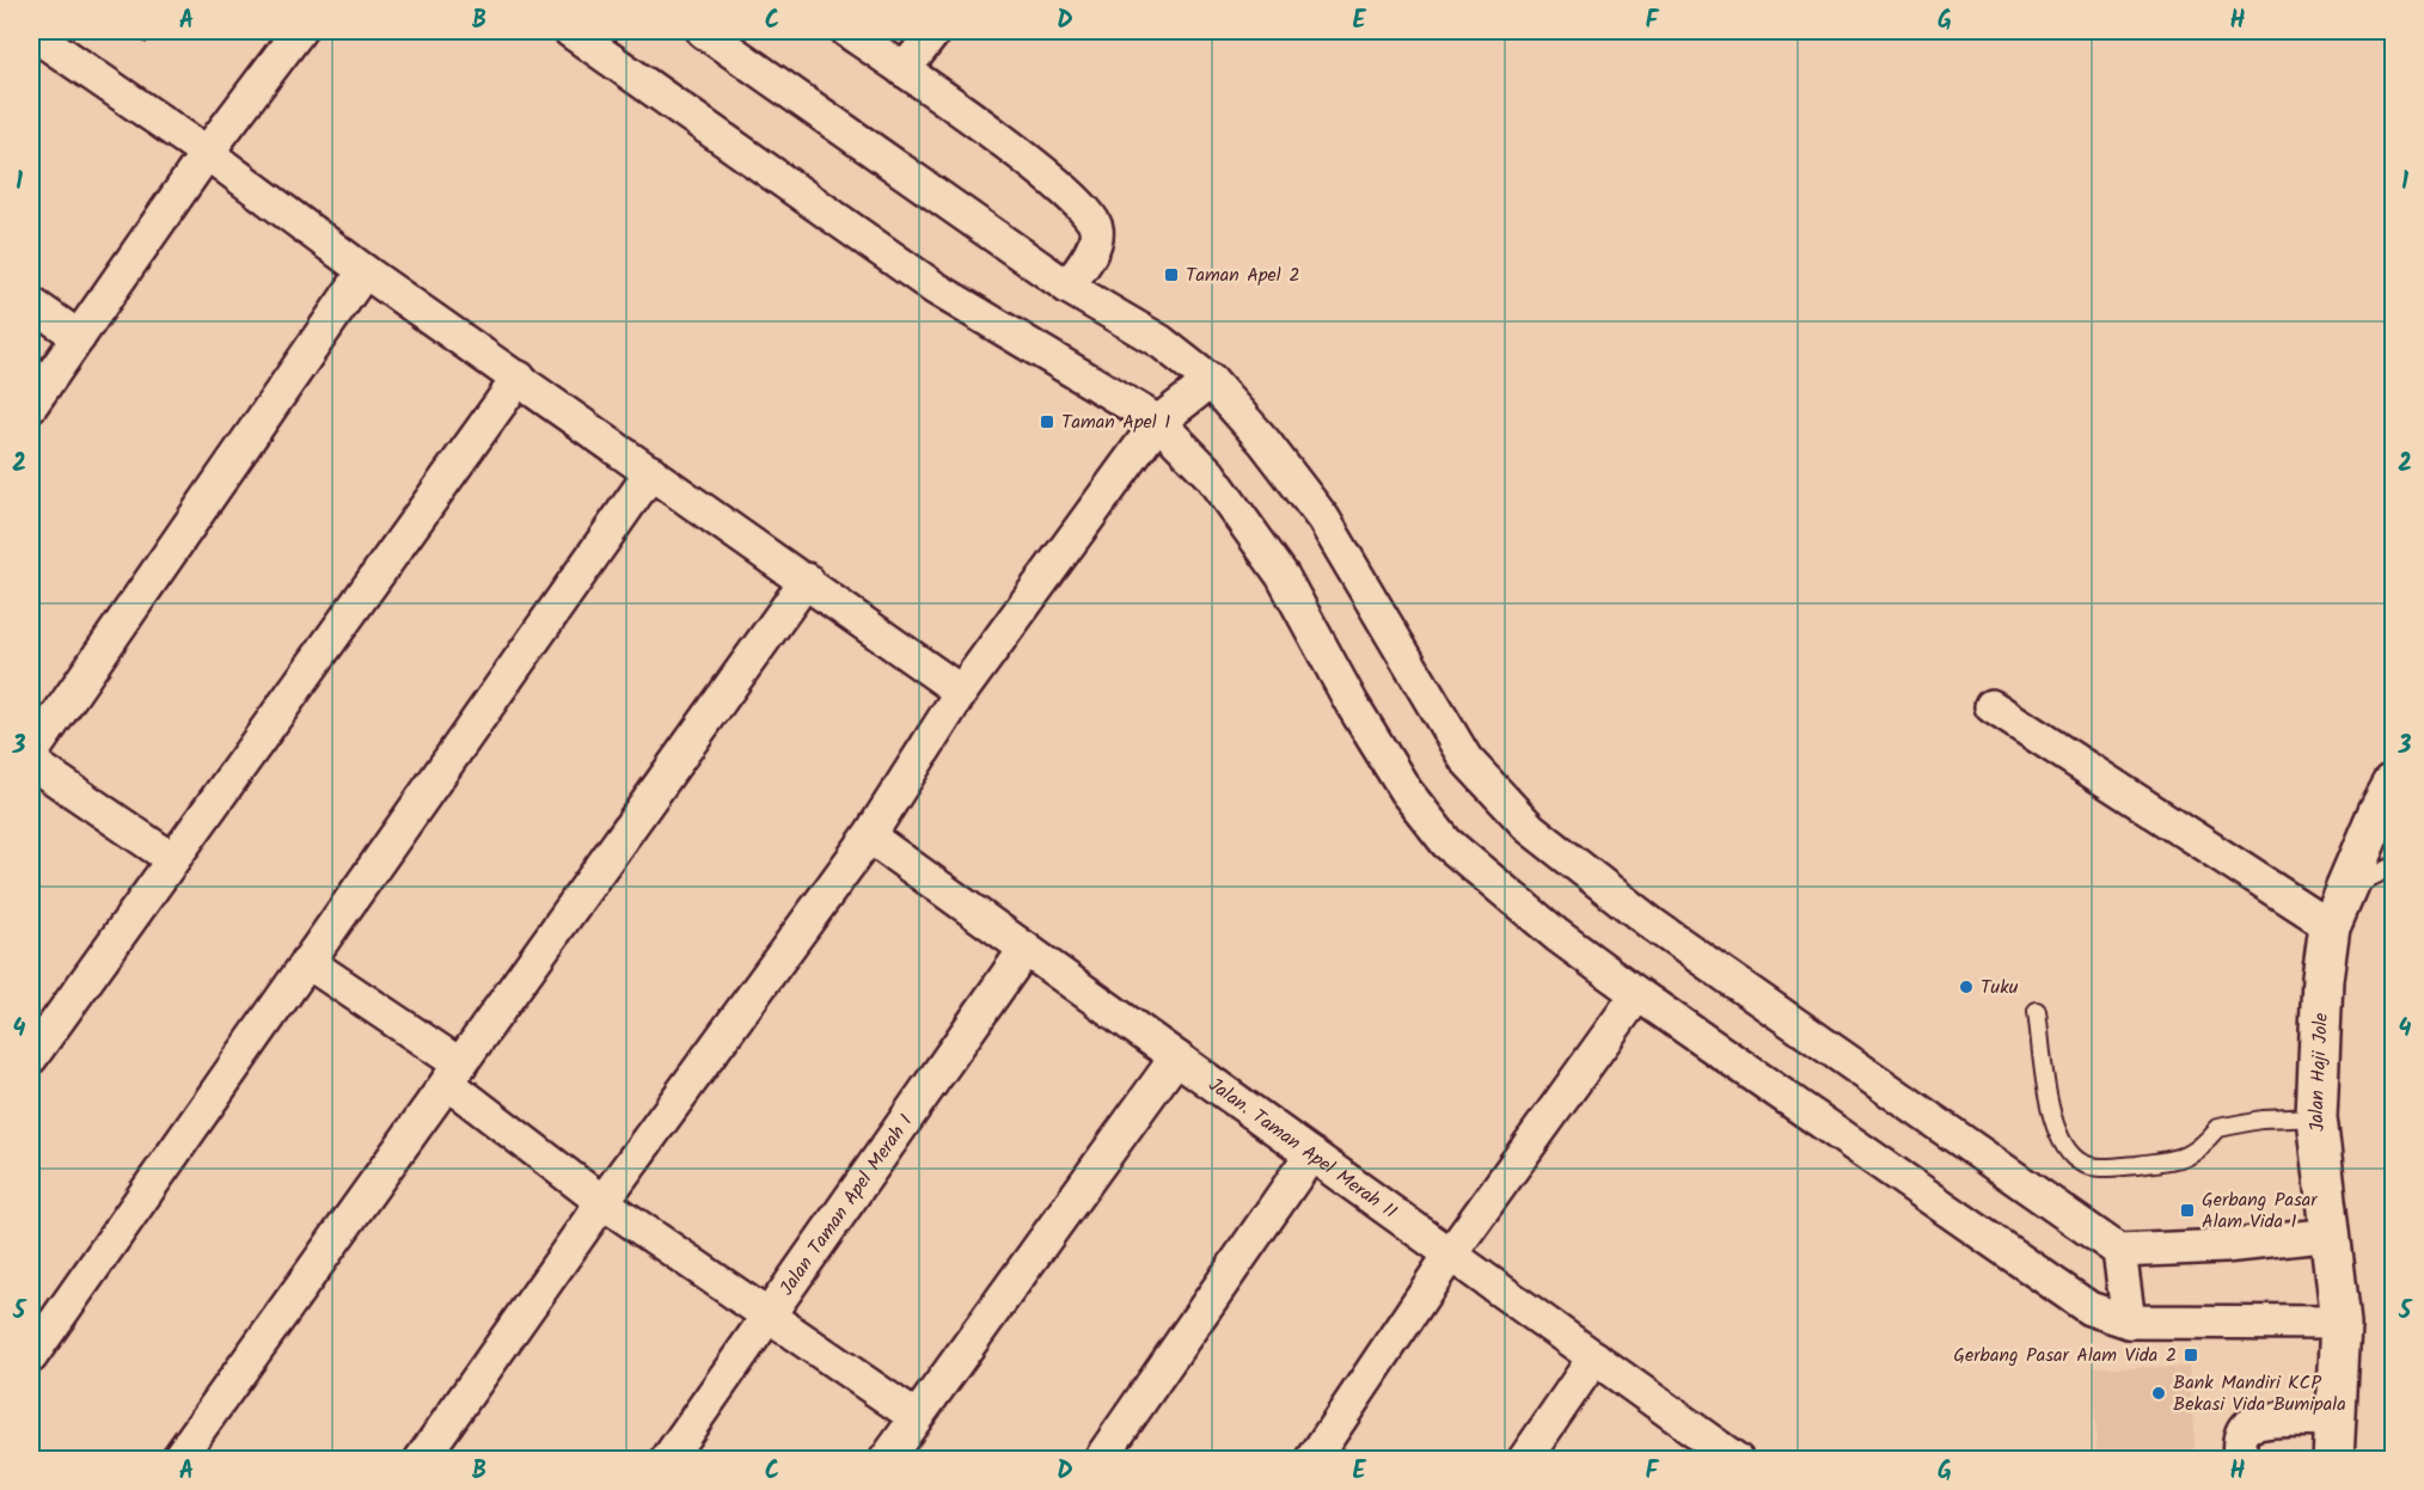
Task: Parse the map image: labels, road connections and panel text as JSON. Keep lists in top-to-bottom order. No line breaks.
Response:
{"streets":{"main road":["Jalan Haji Jole"],"street":["Jalan. Taman Apel Merah II","Jalan Taman Apel Merah I"]},"crossings":[["Jalan. Taman Apel Merah II","Jalan Taman Apel Merah I"]],"places":{"transit":["Taman Apel 2","Taman Apel 1","Gerbang Pasar Alam Vida 1","Gerbang Pasar Alam Vida 2"],"other":["Tuku","Bank Mandiri KCP Bekasi Vida Bumipala"]},"grid":{"columns":["A","B","C","D","E","F","G","H"],"rows":["1","2","3","4","5"]}}
